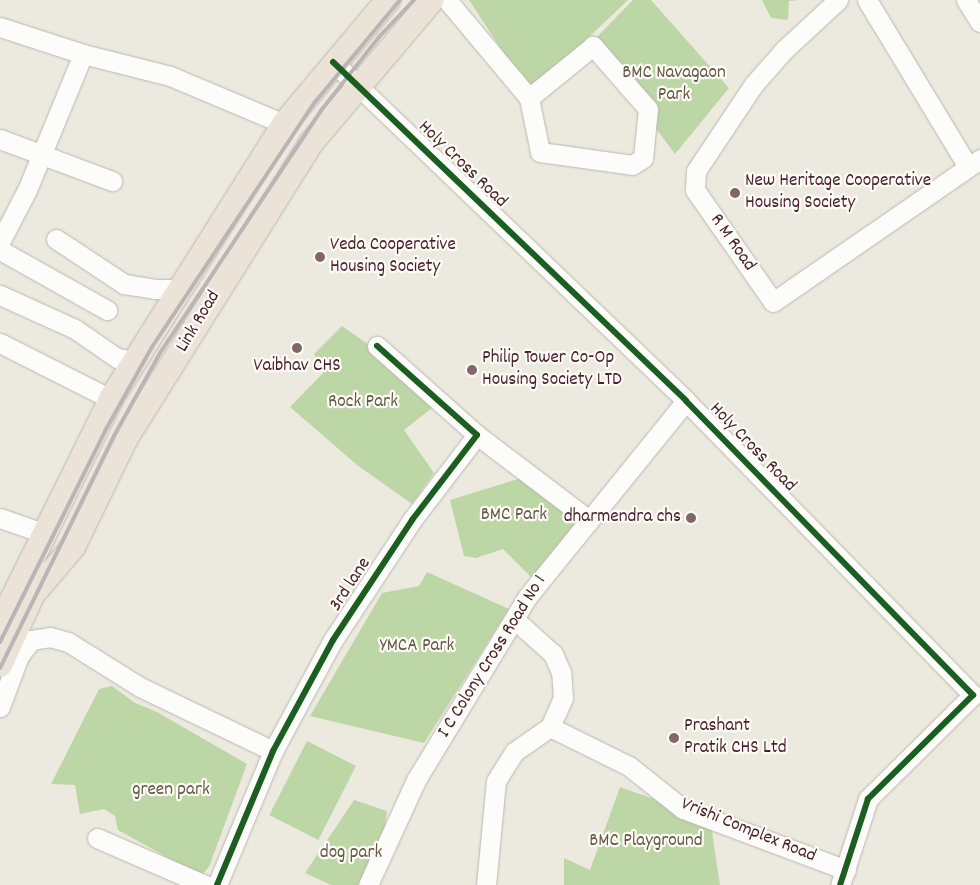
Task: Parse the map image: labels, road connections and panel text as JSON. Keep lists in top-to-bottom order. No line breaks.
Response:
{"streets":{"main road":["Link Road"],"street":["Holy Cross Road","R M Road","3rd lane","I C Colony Cross Road No 1","Vrishi Complex Road"]},"crossings":[["Holy Cross Road","Link Road"],["Holy Cross Road","I C Colony Cross Road No 1"],["Holy Cross Road","Vrishi Complex Road"]],"parks":["BMC Navagaon Park","Rock Park","BMC Park","YMCA Park","green park","BMC Playground","dog park"],"places":["New Heritage Cooperative Housing Society","Veda Cooperative Housing Society","Vaibhav CHS","Philip Tower Co-Op Housing Society LTD","dharmendra chs","Prashant Pratik CHS Ltd"]}
